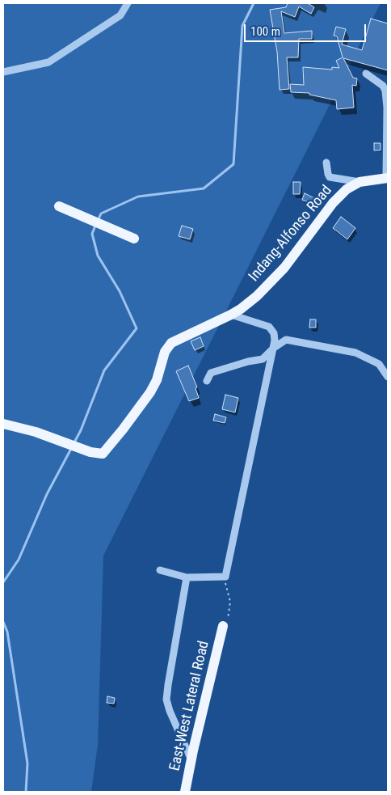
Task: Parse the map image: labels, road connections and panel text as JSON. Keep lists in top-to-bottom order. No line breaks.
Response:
{"streets":{"main road":["Indang-Alfonso Road","East-West Lateral Road"]},"scale_bar":"100 m"}
